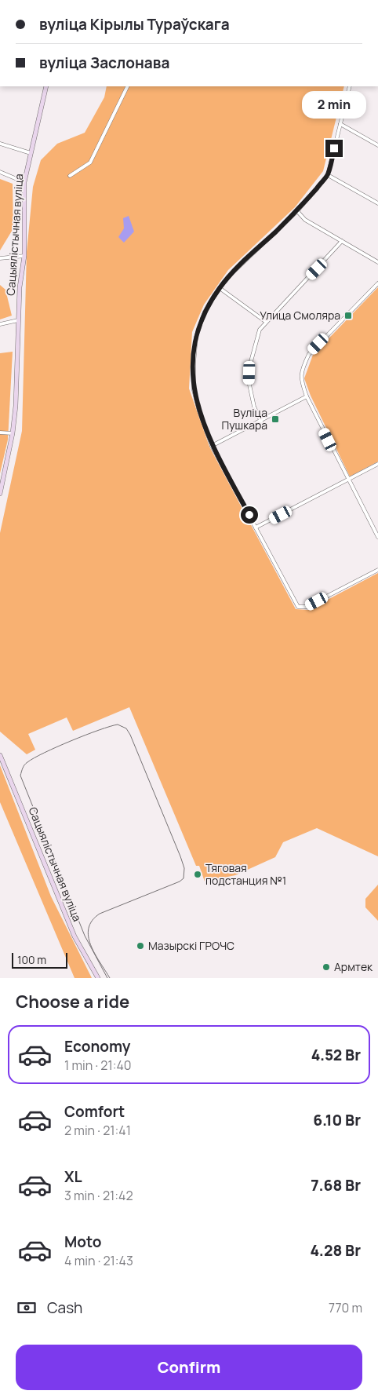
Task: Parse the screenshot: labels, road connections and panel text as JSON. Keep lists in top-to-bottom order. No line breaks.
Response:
{"streets":{"main road":["Сацыялістычная вуліца"]},"places":{"transit":["Улица Смоляра","Вуліца Пушкара"],"other":["Тяговая подстанция №1","Мазырскі ГРОЧС","Армтек"]},"scale_bar":"100 m","page":{"banner":["вуліца Кірылы Тураўскага","вуліца Заслонава"],"bubble":"2 min","scale":"100 m","heading":"Choose a ride","list":[{"name":"Economy","note":"1 min · 21:40","value":"4.52 Br"},{"name":"Comfort","note":"2 min · 21:41","value":"6.10 Br"},{"name":"XL","note":"3 min · 21:42","value":"7.68 Br"},{"name":"Moto","note":"4 min · 21:43","value":"4.28 Br"}],"pay":["Cash","770 m"],"buttons":"Confirm"}}
